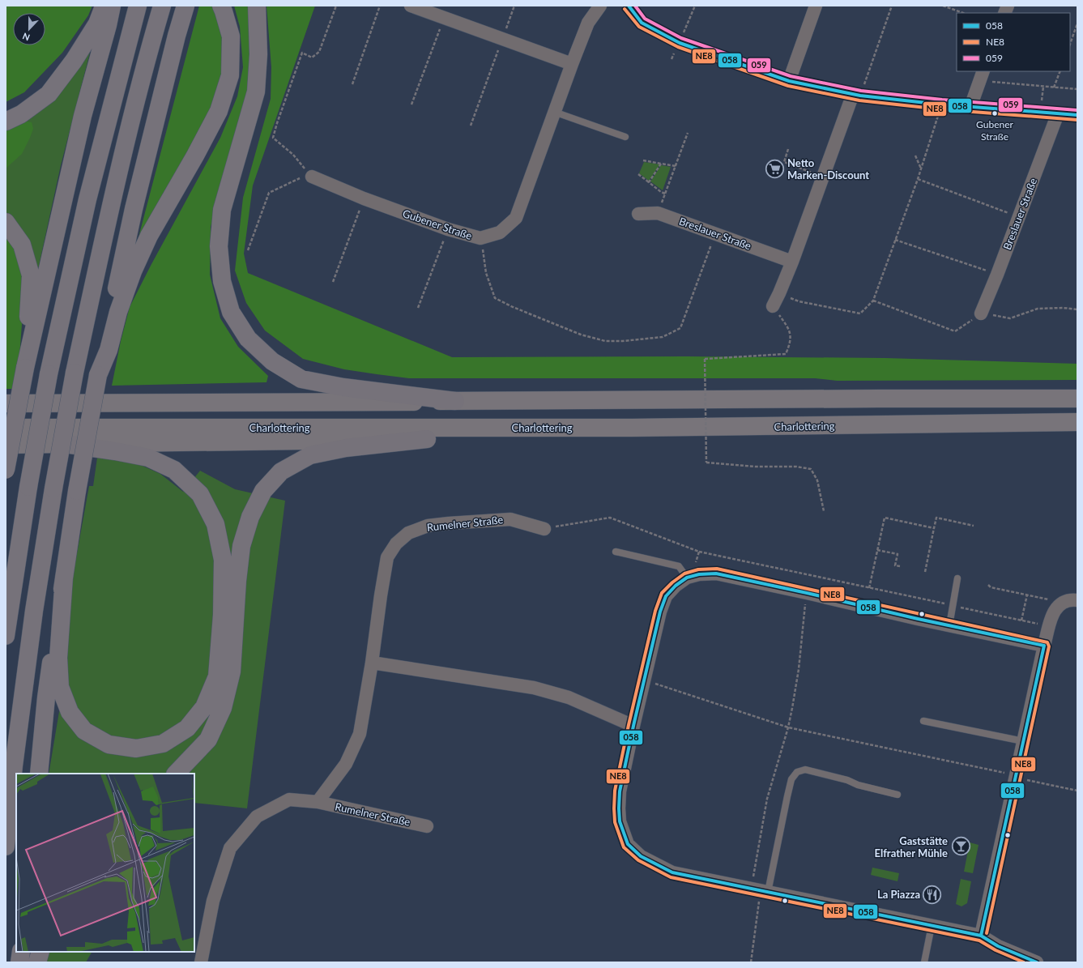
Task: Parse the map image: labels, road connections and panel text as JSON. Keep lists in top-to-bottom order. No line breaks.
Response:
{"streets":{"highway":["Charlottering"],"street":["Breslauer Straße","Gubener Straße","Rumelner Straße"]},"places":{"other":["Gubener Straße"],"supermarket":["Netto Marken-Discount"],"bar":["Gaststätte Elfrather Mühle"],"restaurant":["La Piazza"]},"lines":["transit line 058","transit line 059","transit line NE8"],"legend":["058","NE8","059"],"north":"bottom"}
